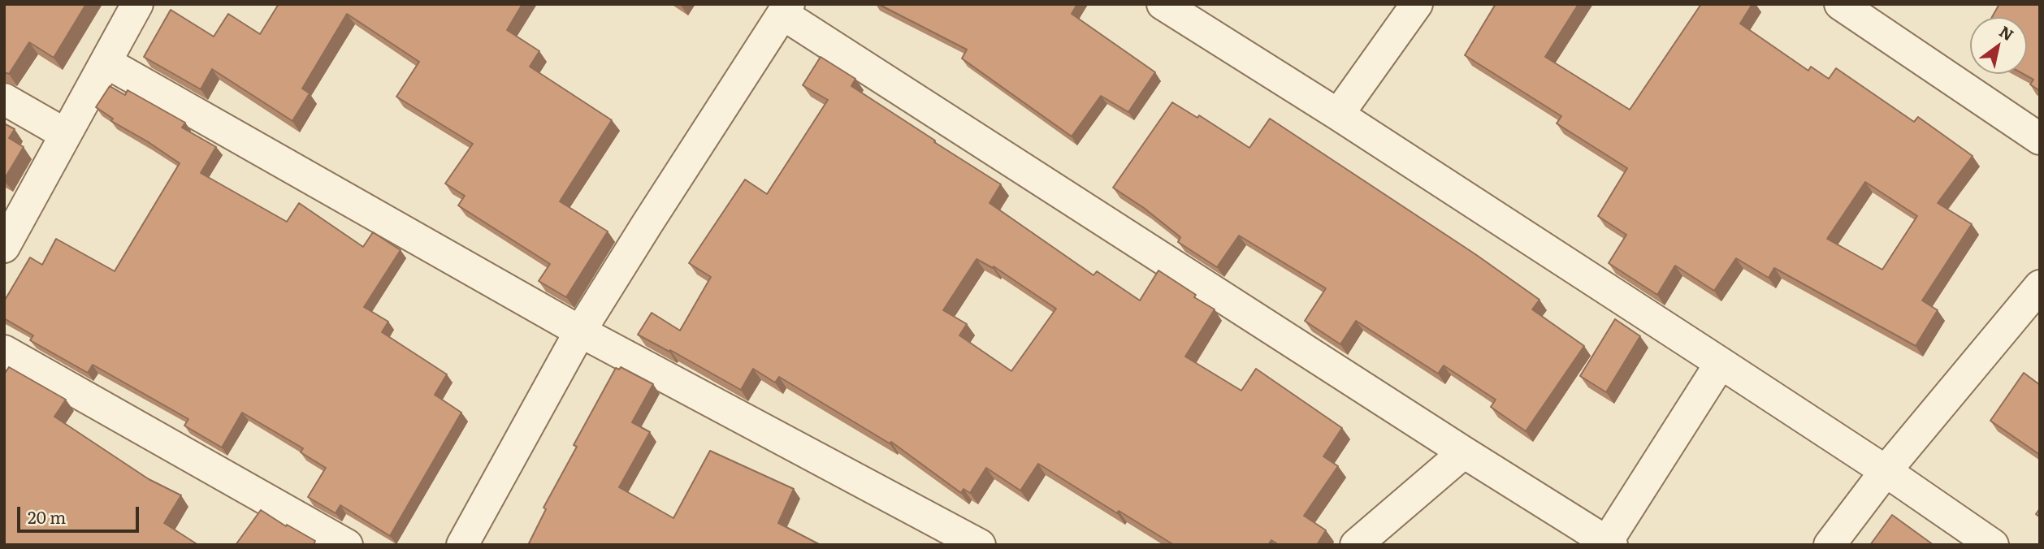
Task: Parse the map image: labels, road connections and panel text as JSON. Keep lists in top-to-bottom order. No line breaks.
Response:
{"scale_bar":"20 m","north":"top right"}
